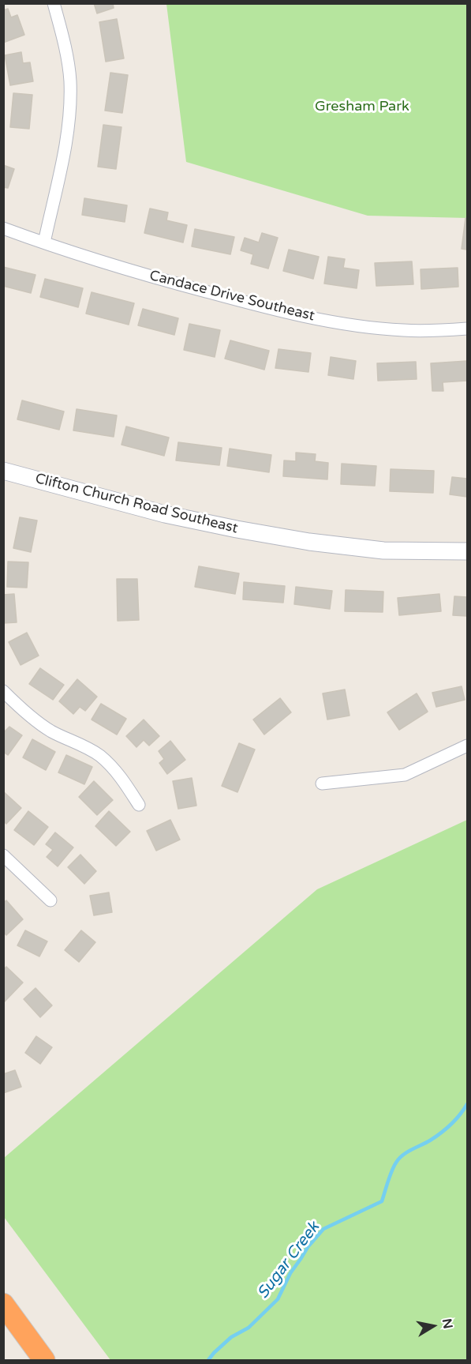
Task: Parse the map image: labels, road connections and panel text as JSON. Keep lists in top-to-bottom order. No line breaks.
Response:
{"streets":{"street":["Candace Drive Southeast","Clifton Church Road Southeast"]},"water":["Sugar Creek"],"parks":["Gresham Park"],"north":"right"}
